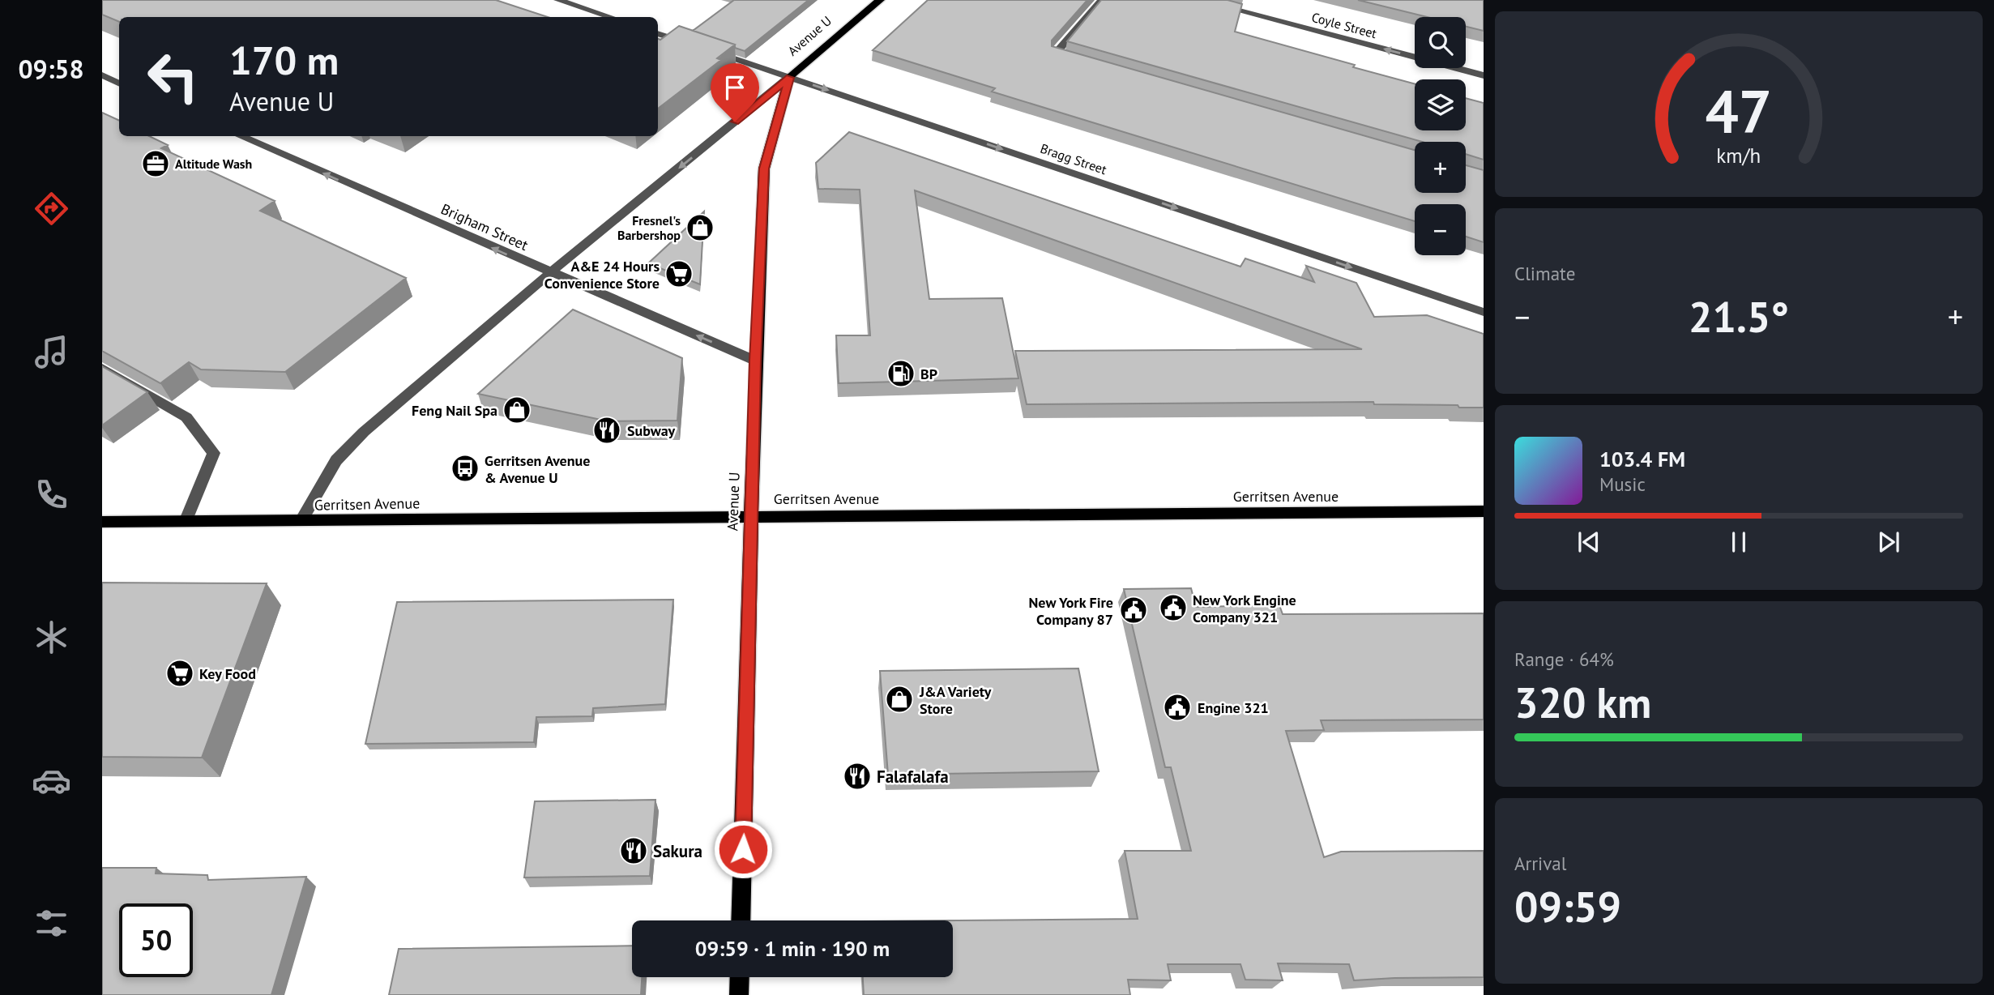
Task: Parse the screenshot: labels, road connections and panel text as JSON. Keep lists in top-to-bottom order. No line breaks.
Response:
{"streets":{"main road":["Avenue U","Gerritsen Avenue"],"street":["Coyle Street","Bragg Street","Brigham Street"]},"crossings":[["Avenue U","Bragg Street"],["Avenue U","Brigham Street"],["Avenue U","Gerritsen Avenue"]],"one_way":["Coyle Street","Bragg Street","Brigham Street"],"places":{"office":["Altitude Wash"],"shop":["Fresnel's Barbershop","Feng Nail Spa","J&A Variety Store"],"supermarket":["A&E 24 Hours Convenience Store","Key Food"],"fuel station":["BP"],"restaurant":["Subway","Falafalafa","Sakura"],"bus stop":["Gerritsen Avenue & Avenue U"],"public building":["New York Engine Company 321","New York Fire Company 87","Engine 321"]},"page":{"tabs":"09:58","map_buttons":["+","−"],"turn":["170 m","Avenue U"],"tile":["Climate",["Range · 64%","320 km"],["Arrival","09:59"]],"heat":["−","21.5°","+"],"song":["103.4 FM","Music"],"limit":"50","trip":"09:59 · 1 min · 190 m","gauge":["47","km/h"]}}
